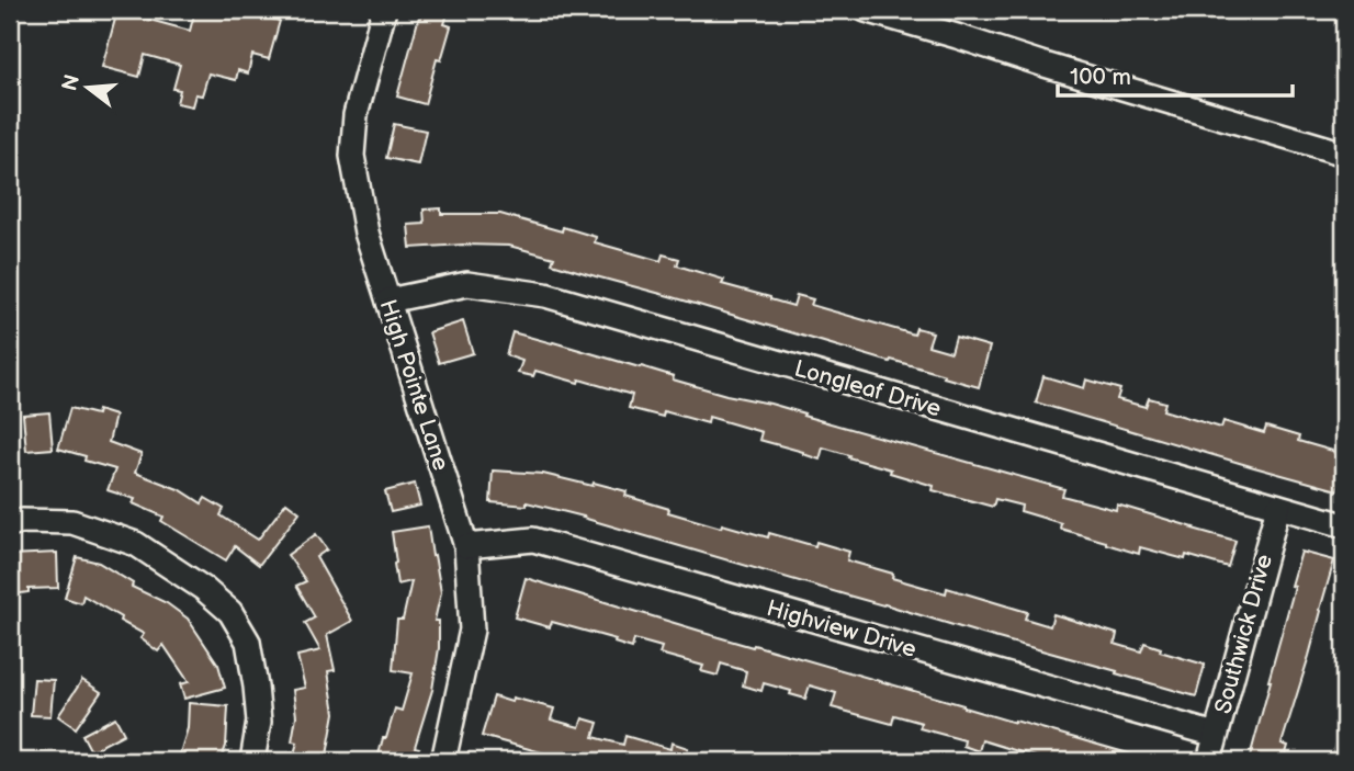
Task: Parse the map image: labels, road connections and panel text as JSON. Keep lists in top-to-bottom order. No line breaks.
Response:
{"streets":{"street":["High Pointe Lane","Longleaf Drive","Highview Drive","Southwick Drive"]},"crossings":[["High Pointe Lane","Longleaf Drive"],["High Pointe Lane","Highview Drive"],["Longleaf Drive","Southwick Drive"],["Highview Drive","Southwick Drive"]],"scale_bar":"100 m","north":"left"}
